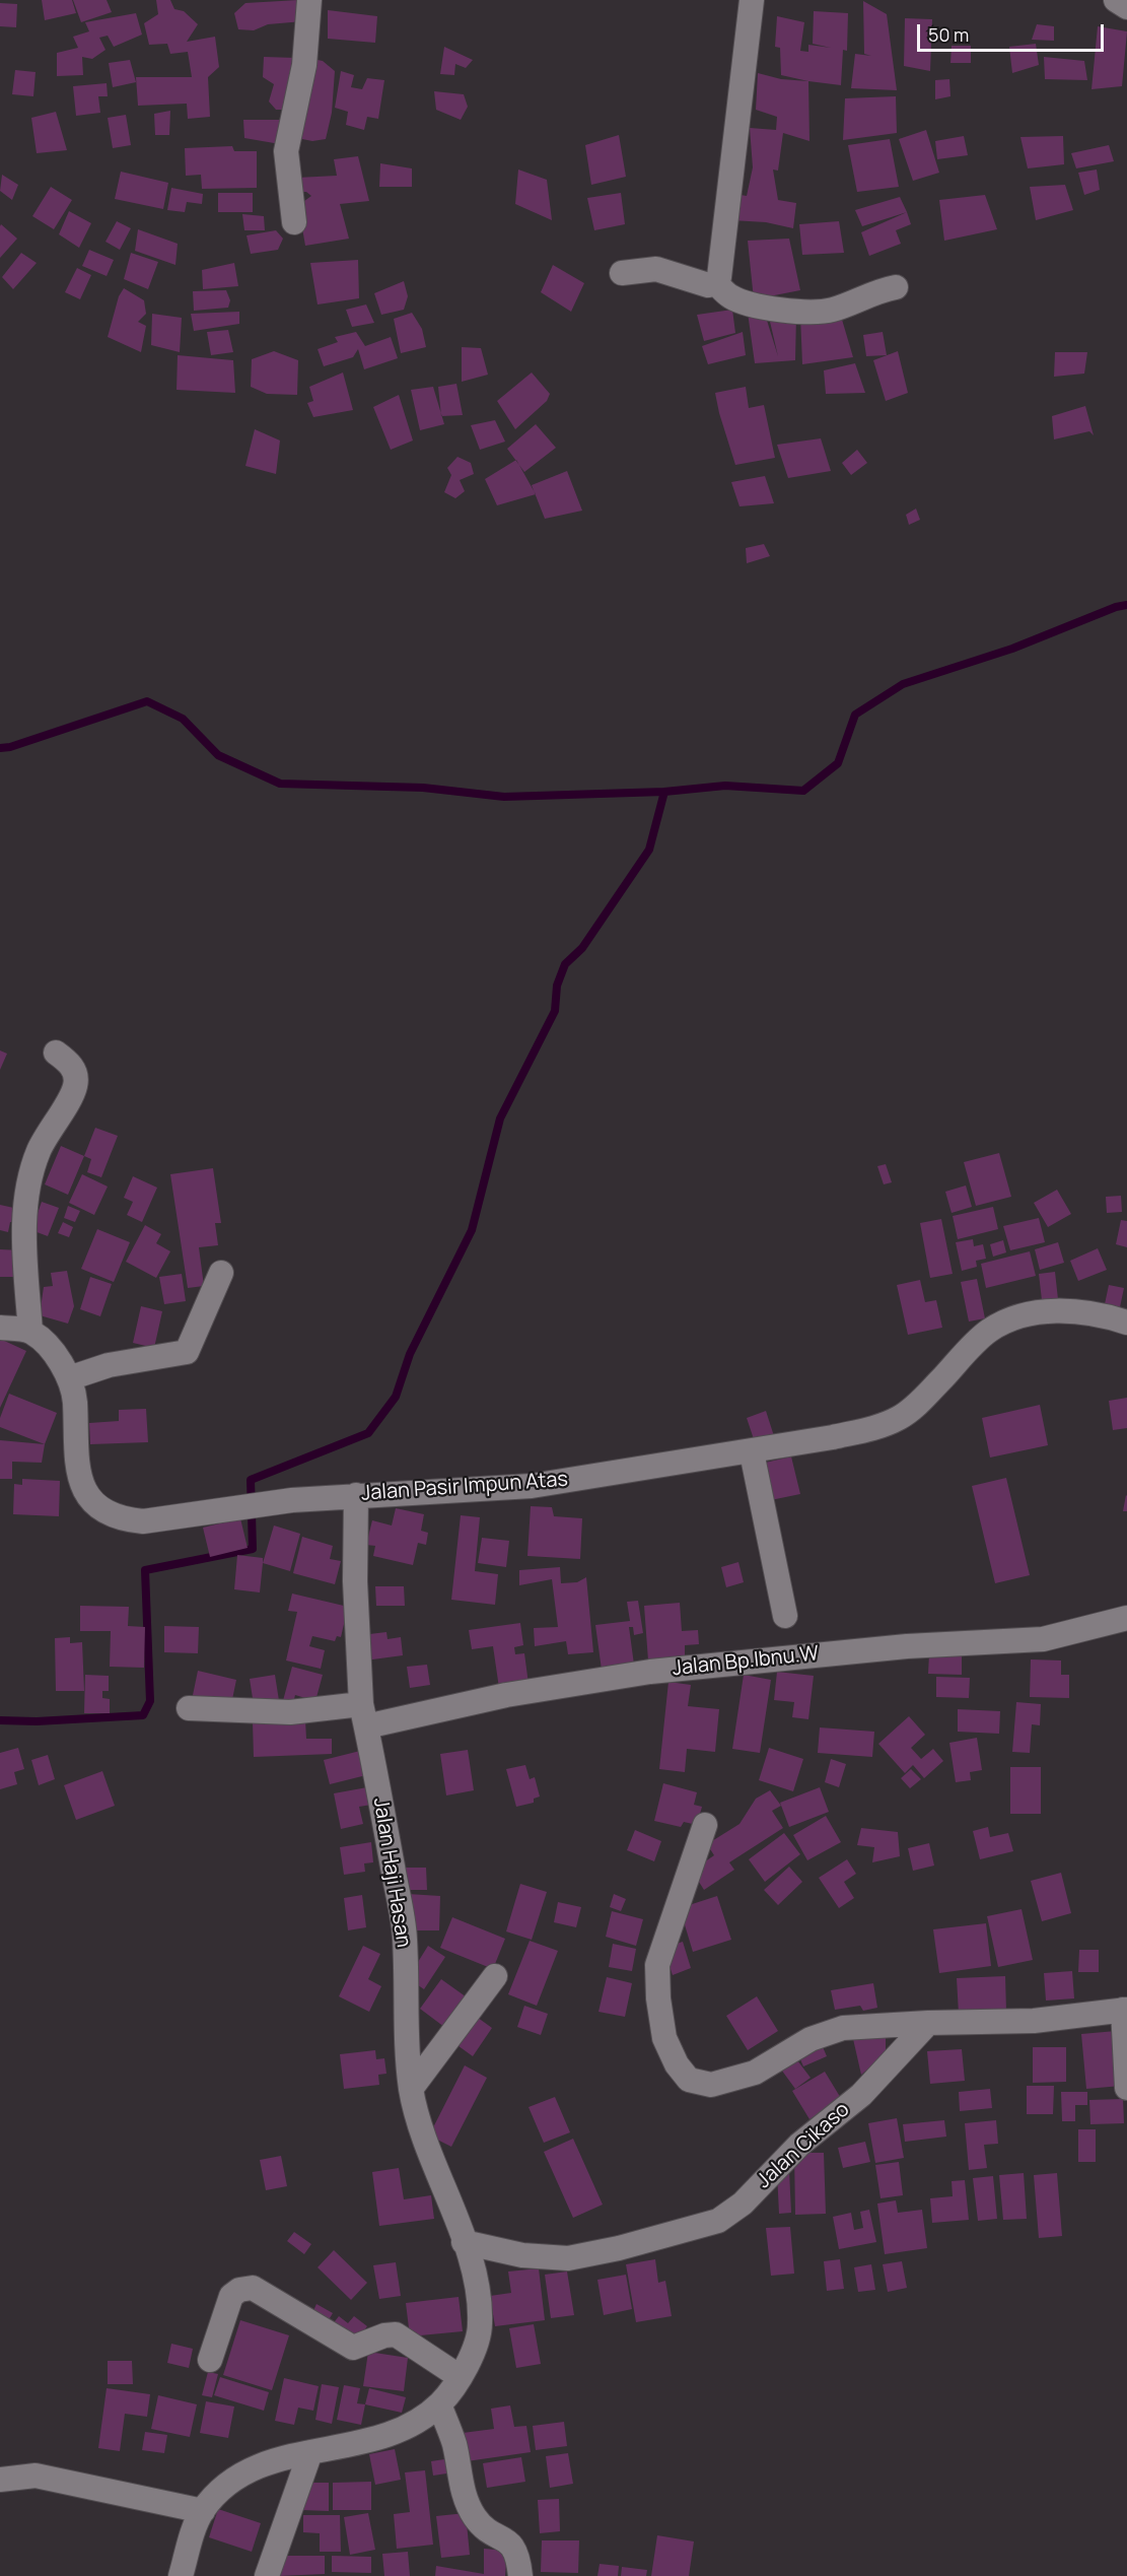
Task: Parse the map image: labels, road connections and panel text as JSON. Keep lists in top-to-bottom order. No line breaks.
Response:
{"streets":{"street":["Jalan Pasir Impun Atas","Jalan Bp.Ibnu.W","Jalan Haji Hasan","Jalan Cikaso"]},"crossings":[["Jalan Pasir Impun Atas","Jalan Haji Hasan"],["Jalan Bp.Ibnu.W","Jalan Haji Hasan"],["Jalan Haji Hasan","Jalan Cikaso"]],"scale_bar":"50 m"}
